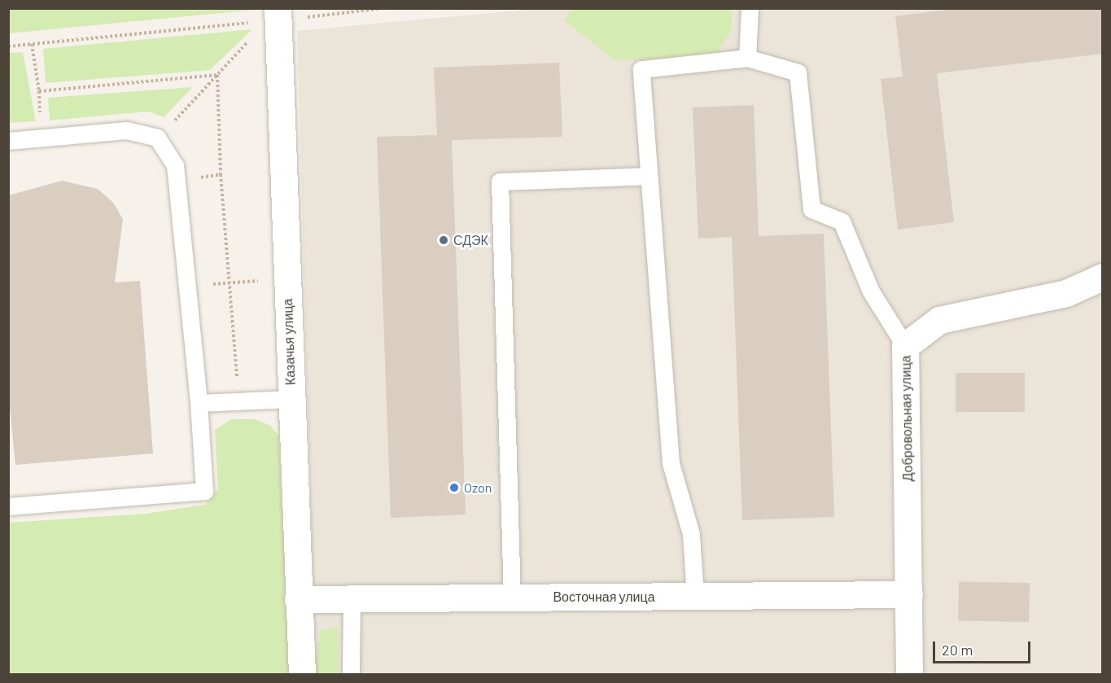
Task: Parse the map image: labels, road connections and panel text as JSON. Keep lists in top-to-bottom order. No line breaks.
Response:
{"streets":{"street":["Казачья улица","Добровольная улица","Восточная улица"]},"crossings":[["Казачья улица","Восточная улица"],["Добровольная улица","Восточная улица"]],"places":["СДЭК","Ozon"],"scale_bar":"20 m"}
